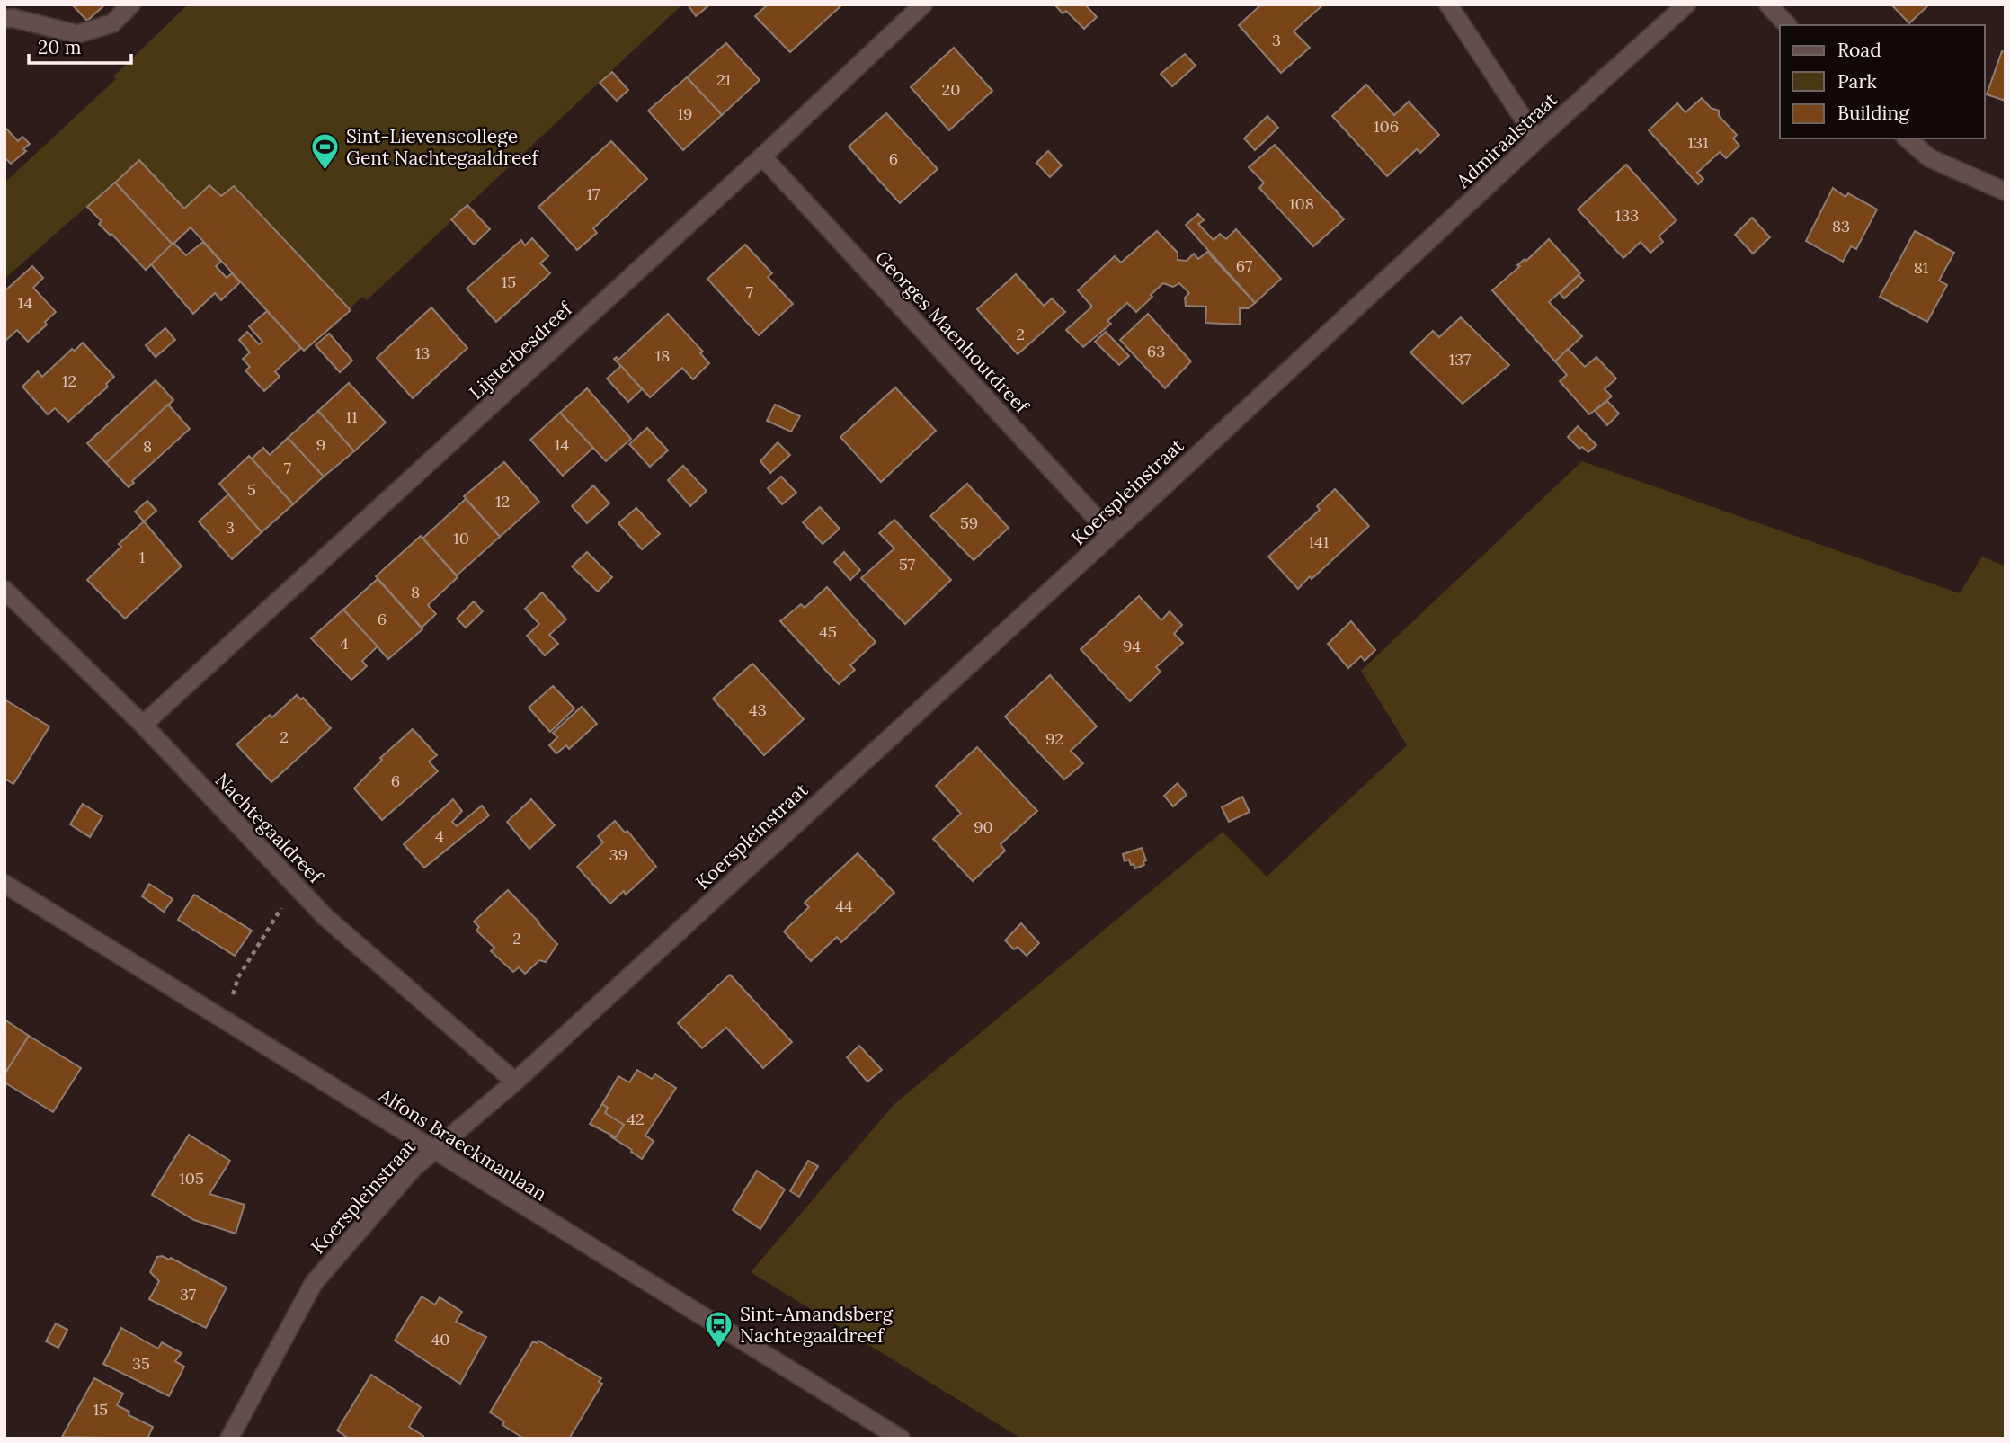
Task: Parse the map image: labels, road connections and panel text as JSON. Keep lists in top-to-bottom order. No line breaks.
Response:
{"streets":{"street":["Admiraalstraat","Georges Maenhoutdreef","Lijsterbesdreef","Koerspleinstraat","Nachtegaaldreef","Alfons Braeckmanlaan"]},"crossings":[["Admiraalstraat","Koerspleinstraat"],["Georges Maenhoutdreef","Lijsterbesdreef"],["Georges Maenhoutdreef","Koerspleinstraat"],["Lijsterbesdreef","Nachtegaaldreef"],["Koerspleinstraat","Nachtegaaldreef"],["Koerspleinstraat","Alfons Braeckmanlaan"]],"places":{"sports":["Sint-Lievenscollege Gent Nachtegaaldreef"],"bus stop":["Sint-Amandsberg Nachtegaaldreef"]},"house_numbers":["3","21","20","19","106","131","6","17","108","133","83","67","81","15","7","14","2","63","13","18","137","12","11","9","14","8","7","5","12","59","3","10","141","1","57","8","6","45","4","94","43","2","92","6","90","4","39","44","2","42","105","37","40","35","15"],"legend":["Road","Park","Building"],"scale_bar":"20 m"}
